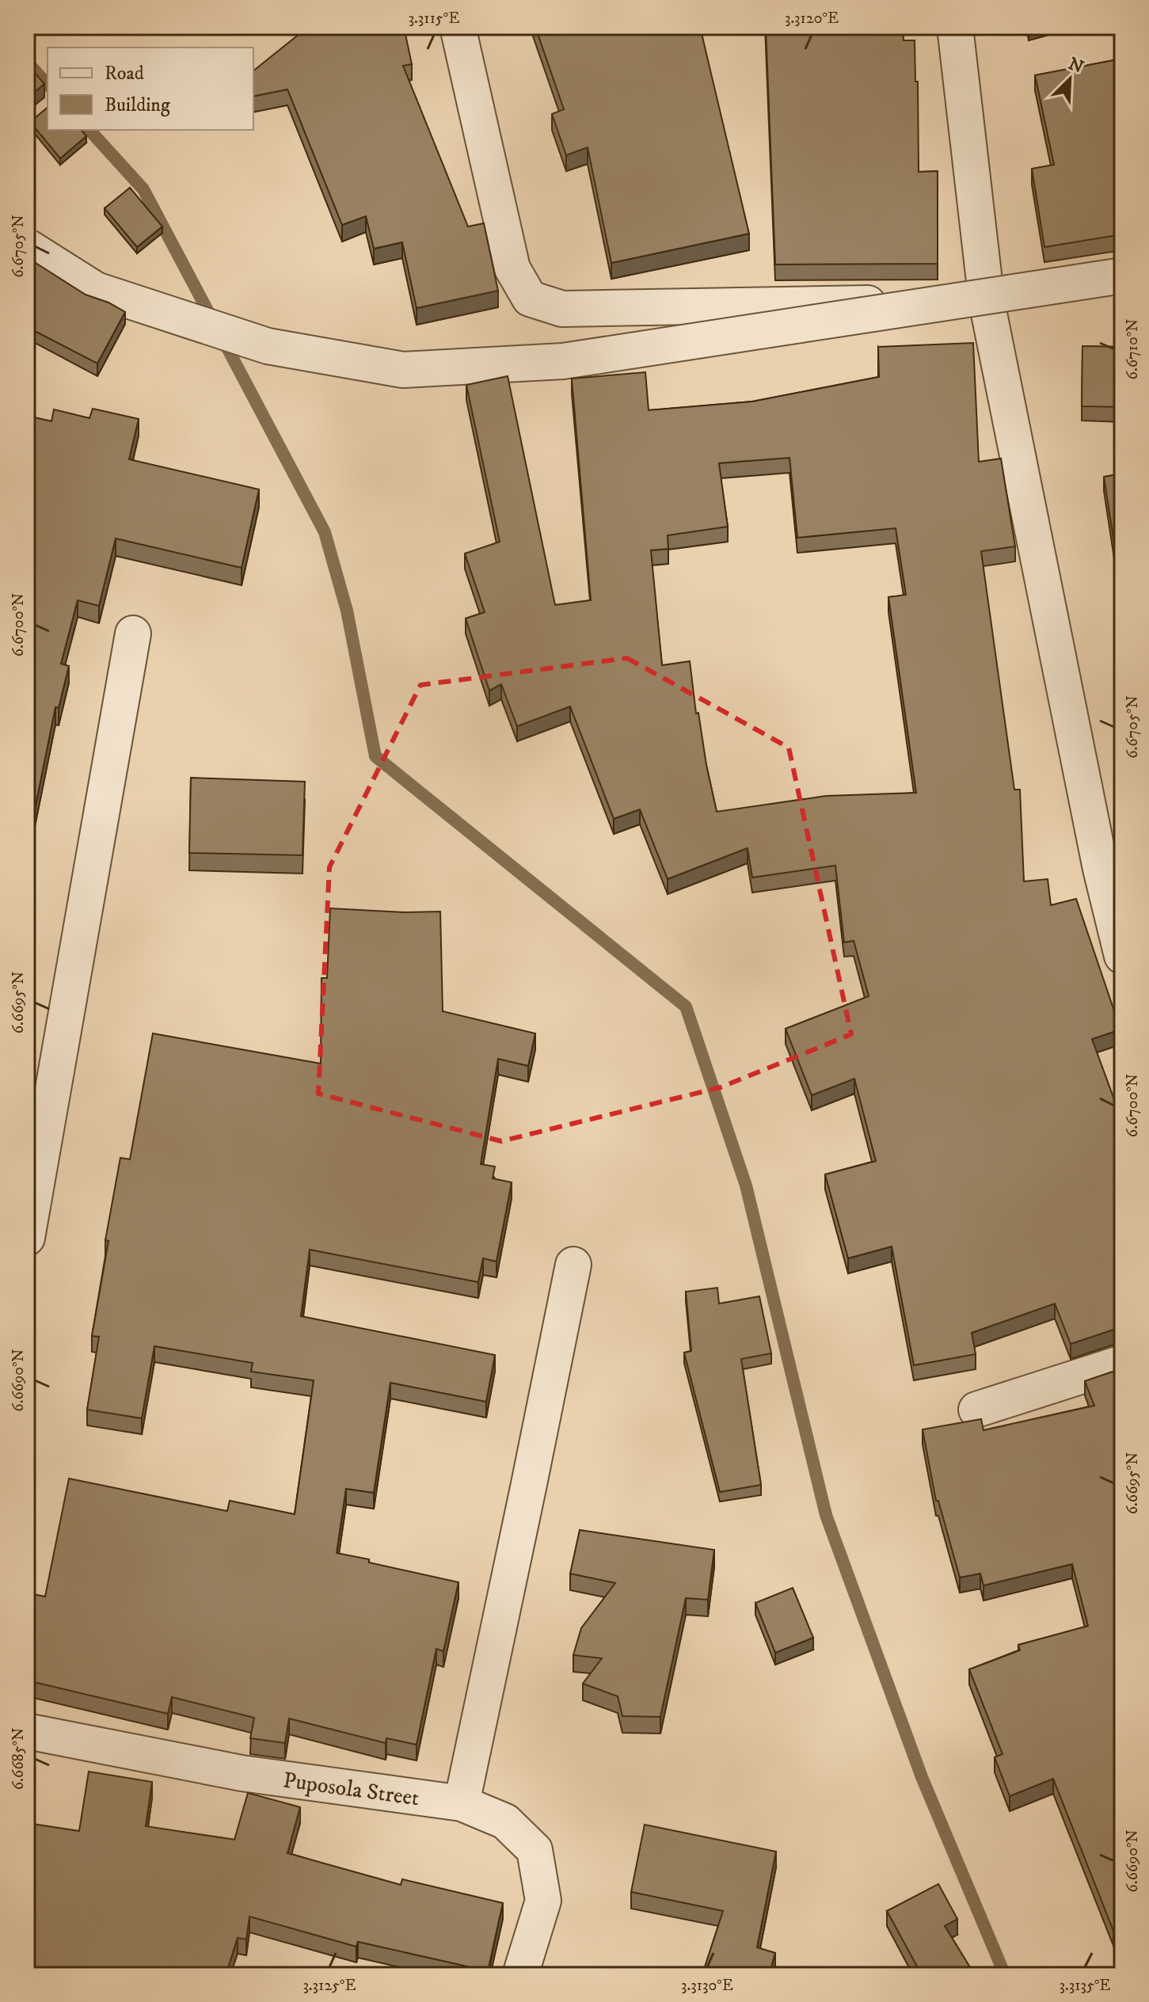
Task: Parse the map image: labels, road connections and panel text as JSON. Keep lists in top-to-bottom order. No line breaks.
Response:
{"streets":{"street":["Puposola Street"]},"legend":["Road","Building"],"north":"top right","coordinates":["3.3115°E","3.3120°E","6.6705°N","6.6710°N","6.6700°N","6.6695°N","6.6690°N","6.6685°N","3.3125°E","3.3130°E","3.3135°E"]}
